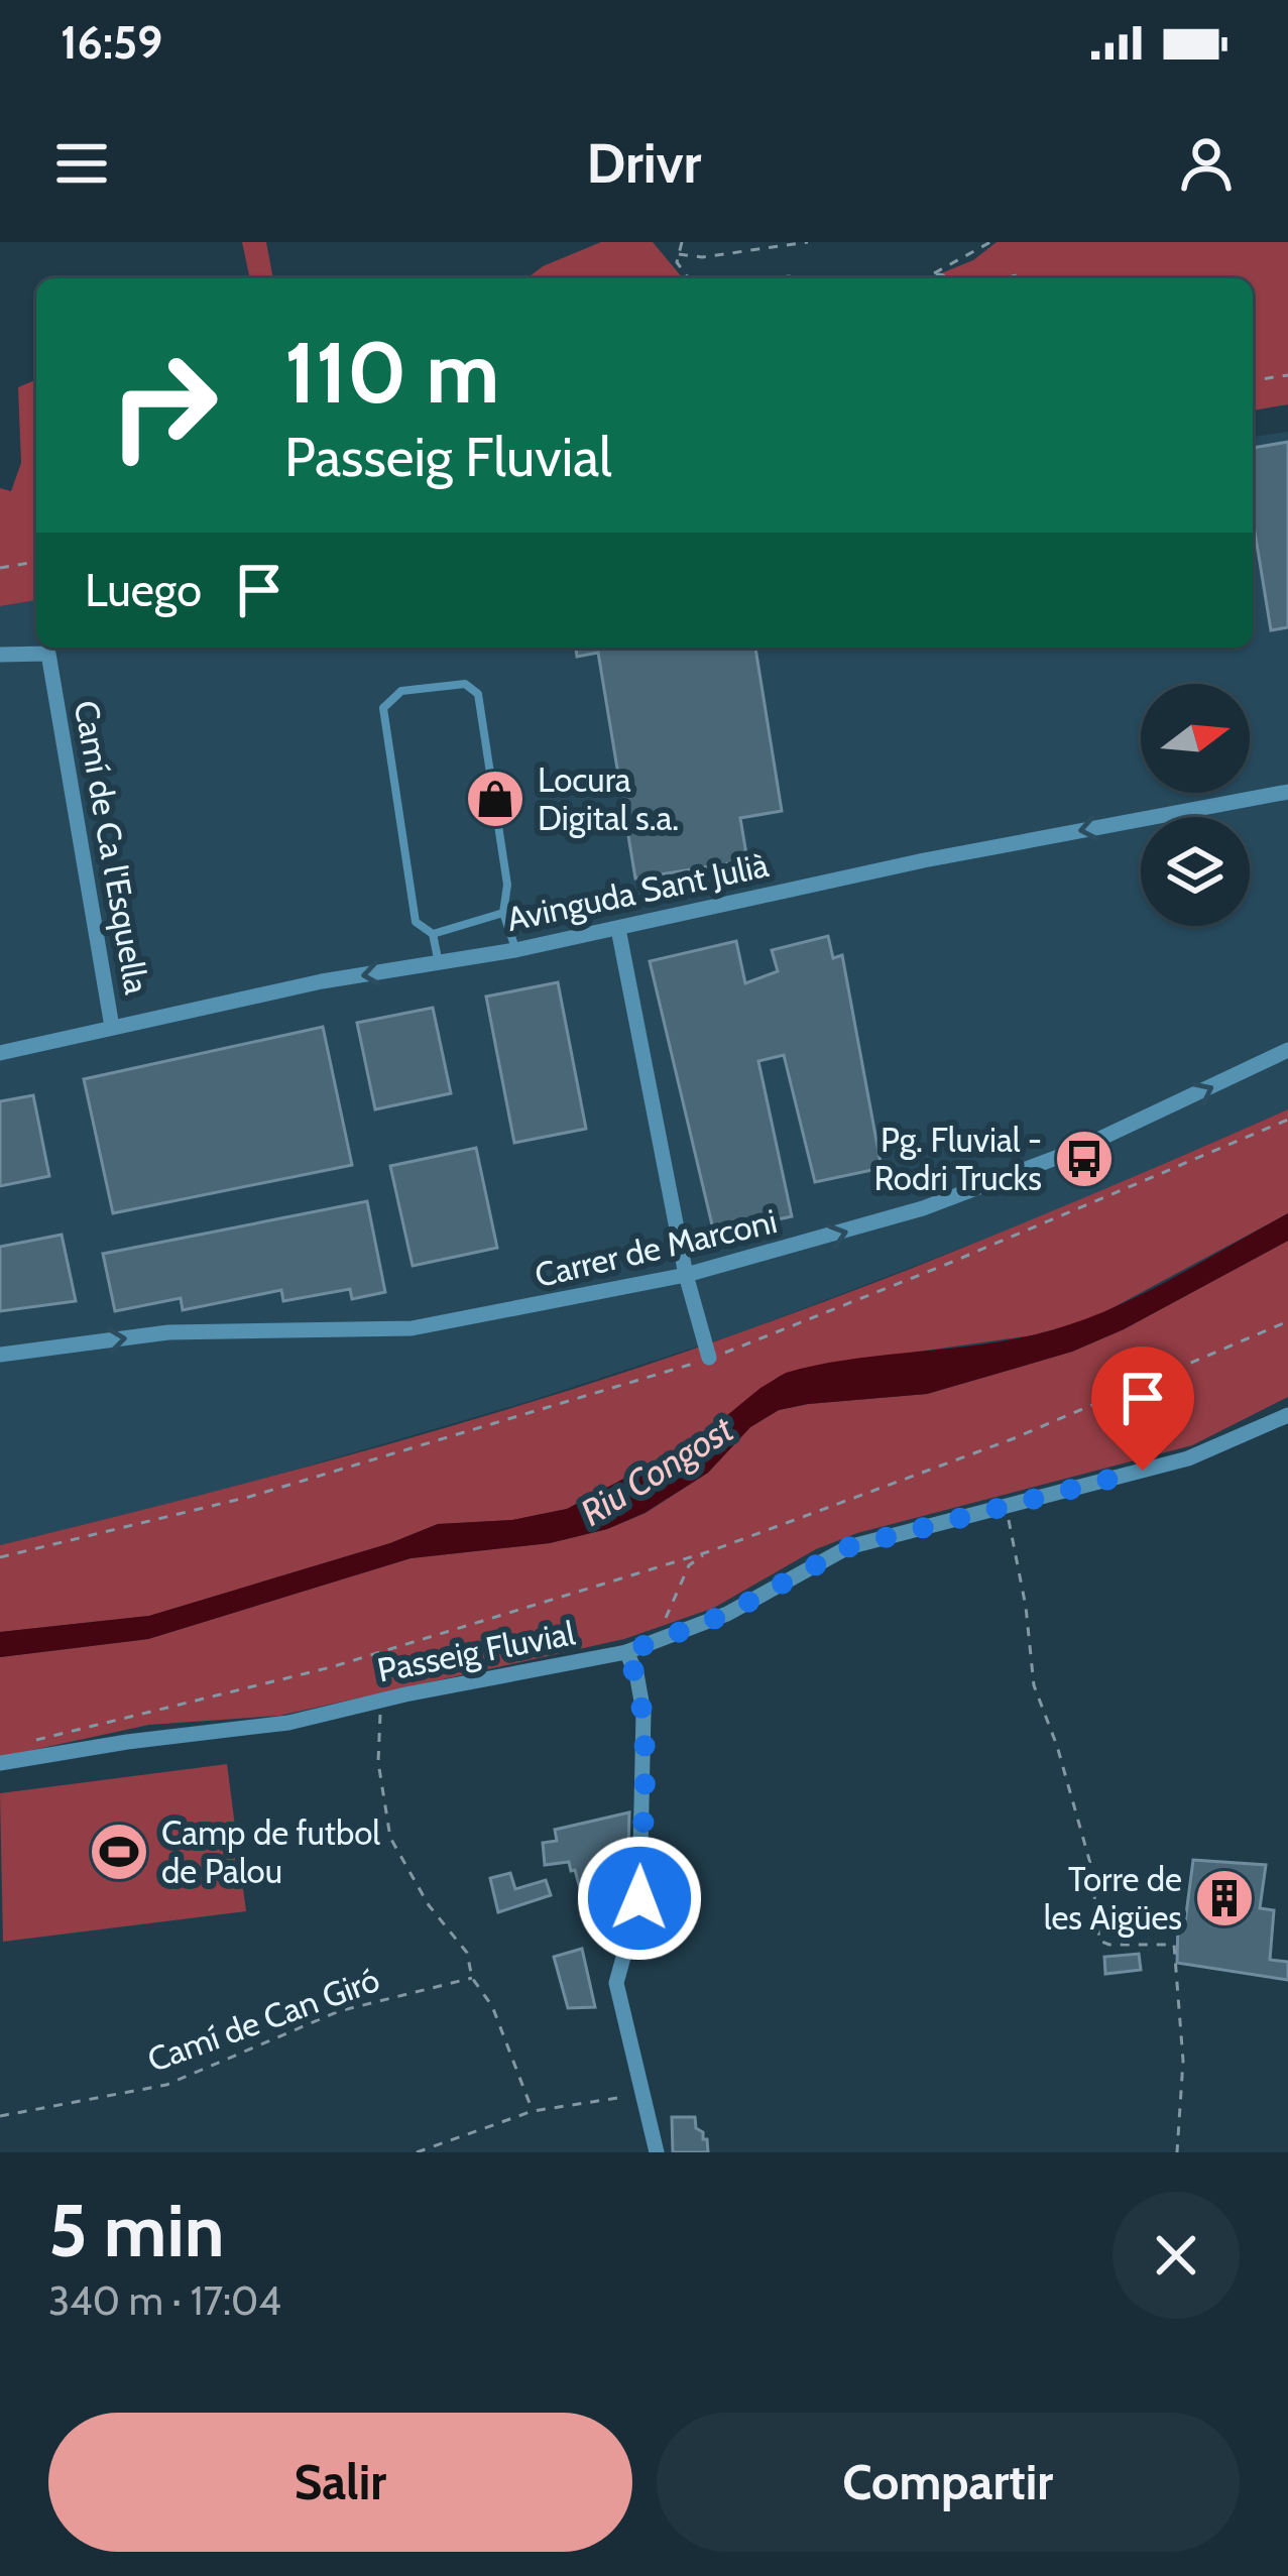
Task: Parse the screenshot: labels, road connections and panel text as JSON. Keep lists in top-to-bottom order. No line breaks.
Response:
{"streets":{"street":["Camí de Ca l'Esquella","Avinguda Sant Julià","Carrer de Marconi","Passeig Fluvial"],"path":["Camí de Can Giró"]},"crossings":[["Camí de Ca l'Esquella","Avinguda Sant Julià"]],"one_way":["Avinguda Sant Julià","Carrer de Marconi"],"water":["Riu Congost"],"places":{"shop":["Locura Digital s.a."],"bus stop":["Pg. Fluvial - Rodri Trucks"],"sports":["Camp de futbol de Palou"],"building":["Torre de les Aigües"]},"north":"right","page":{"status":"16:59","header":"Drivr","turn":["110 m","Passeig Fluvial"],"then":"Luego","heading":["5 min","340 m · 17:04"],"buttons":["Salir","Compartir"]}}
